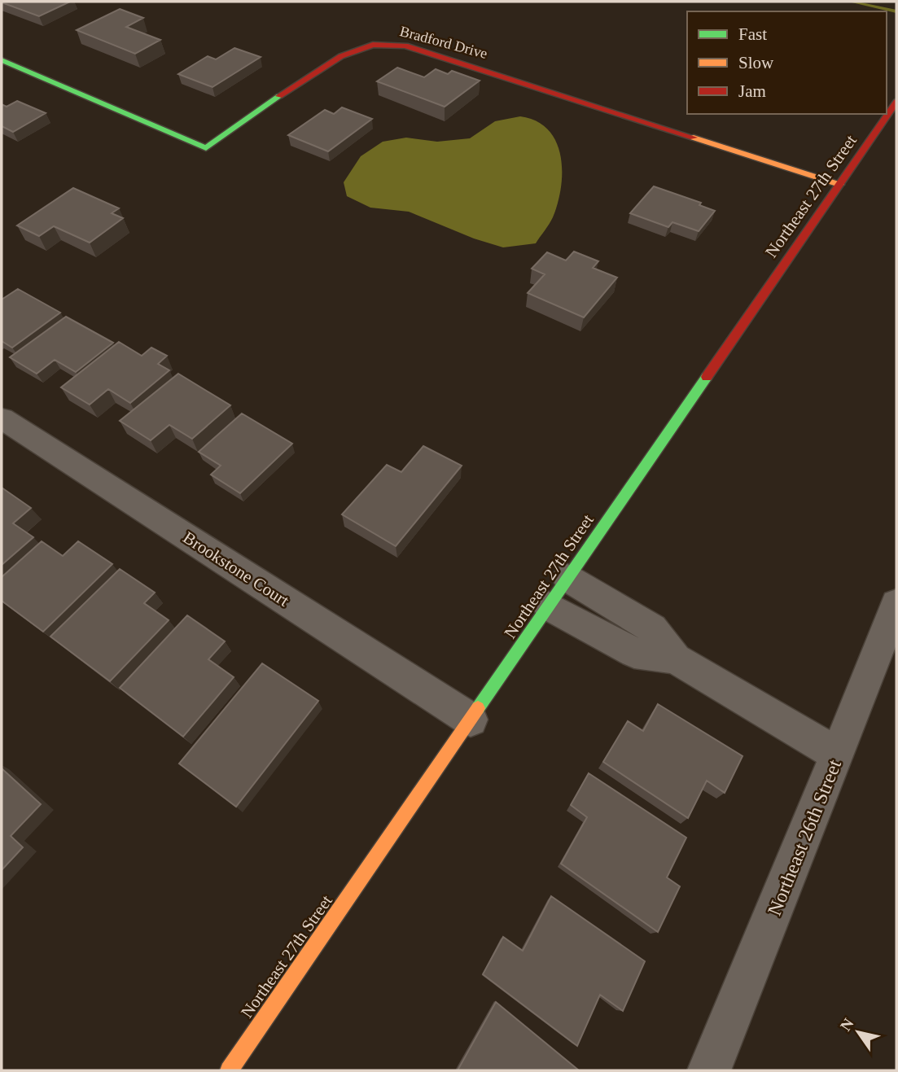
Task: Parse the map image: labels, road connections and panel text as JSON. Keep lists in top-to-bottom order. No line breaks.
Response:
{"streets":{"street":["Bradford Drive","Northeast 27th Street","Brookstone Court","Northeast 26th Street"]},"crossings":[["Bradford Drive","Northeast 27th Street"],["Northeast 27th Street","Brookstone Court"]],"legend":["Fast","Slow","Jam"],"north":"top left"}
